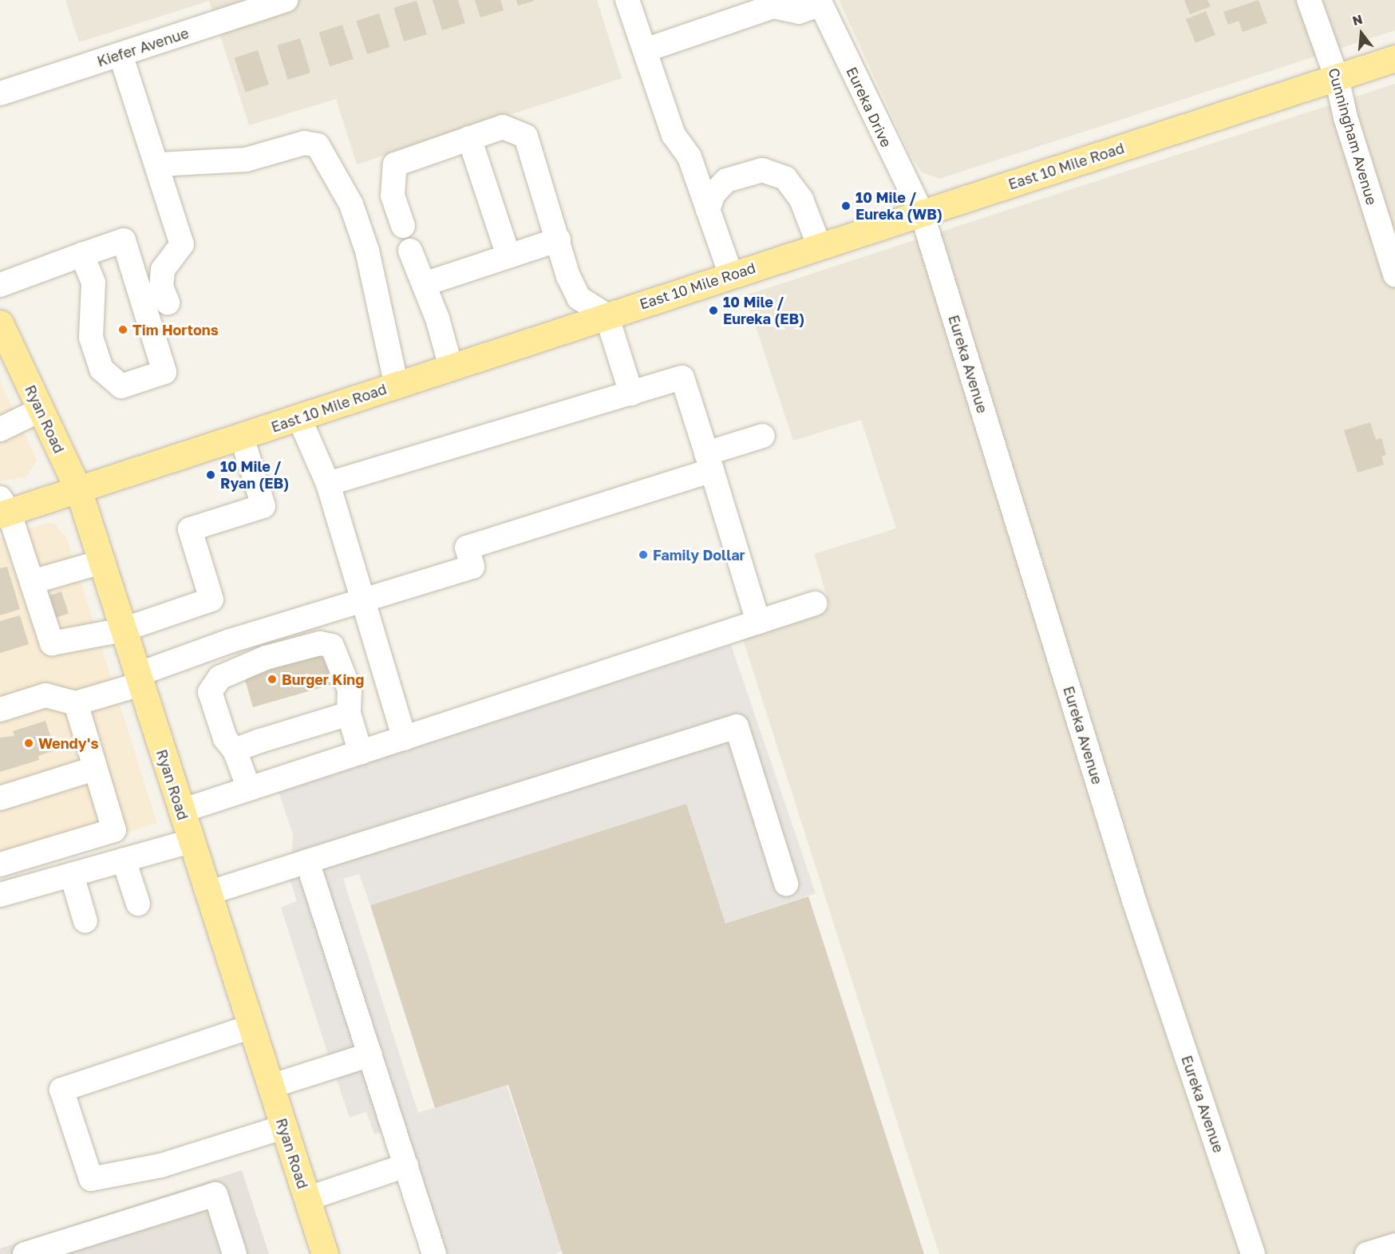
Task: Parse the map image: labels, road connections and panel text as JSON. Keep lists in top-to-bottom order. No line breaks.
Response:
{"streets":{"main road":["East 10 Mile Road","Ryan Road"],"street":["Kiefer Avenue","Eureka Drive","Cunningham Avenue","Eureka Avenue"]},"crossings":[["Eureka Drive","East 10 Mile Road"],["Eureka Drive","Eureka Avenue"],["Cunningham Avenue","East 10 Mile Road"],["East 10 Mile Road","Eureka Avenue"],["East 10 Mile Road","Ryan Road"]],"places":["10 Mile / Eureka (WB)","10 Mile / Eureka (EB)","Tim Hortons","10 Mile / Ryan (EB)","Family Dollar","Burger King","Wendy's"],"north":"top"}
